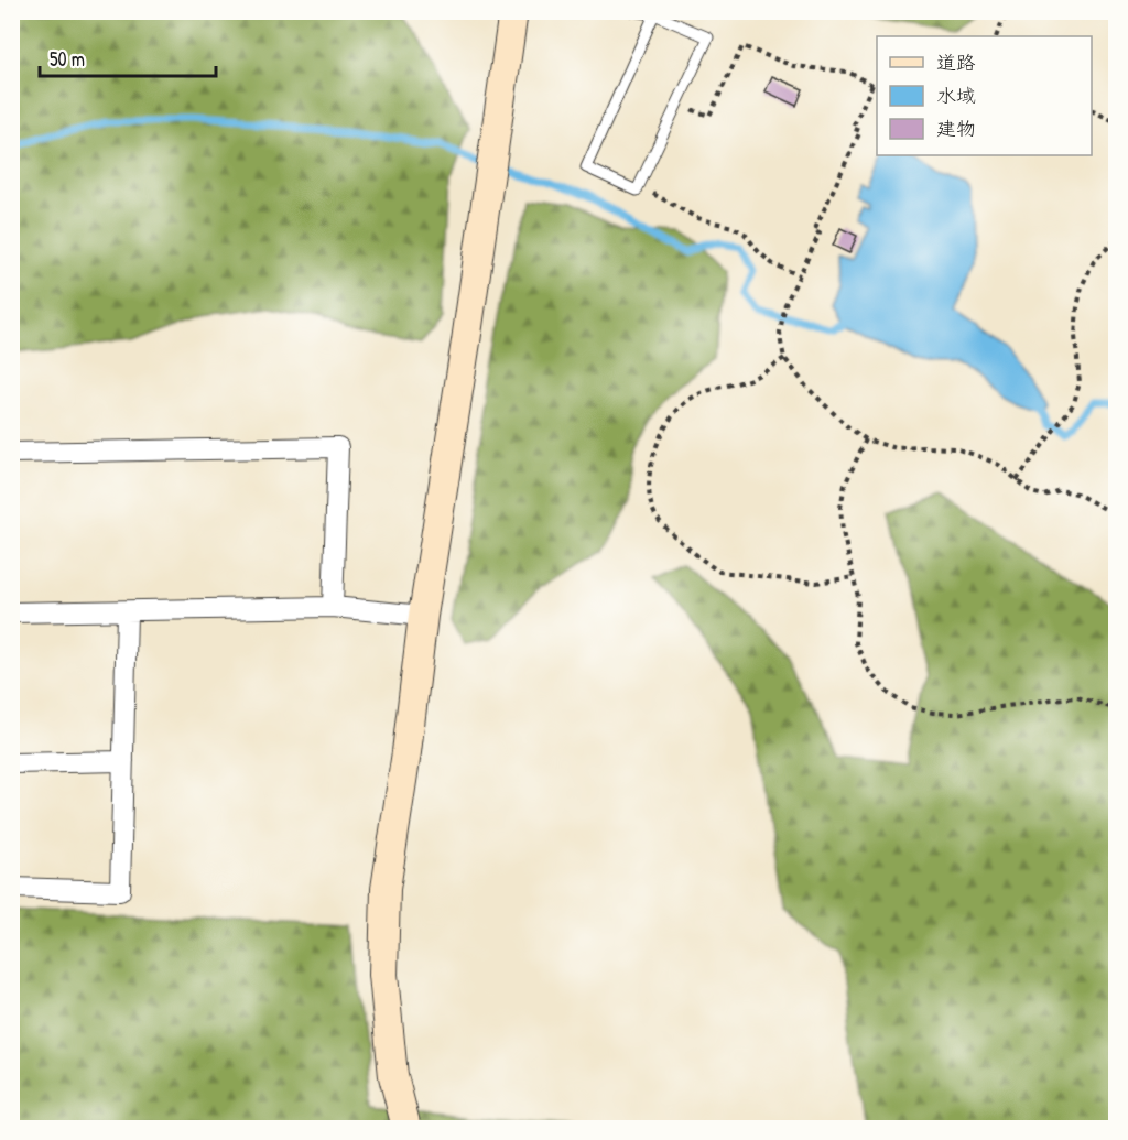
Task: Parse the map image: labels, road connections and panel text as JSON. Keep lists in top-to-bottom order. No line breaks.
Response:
{"legend":["道路","水域","建物"],"scale_bar":"50 m"}
